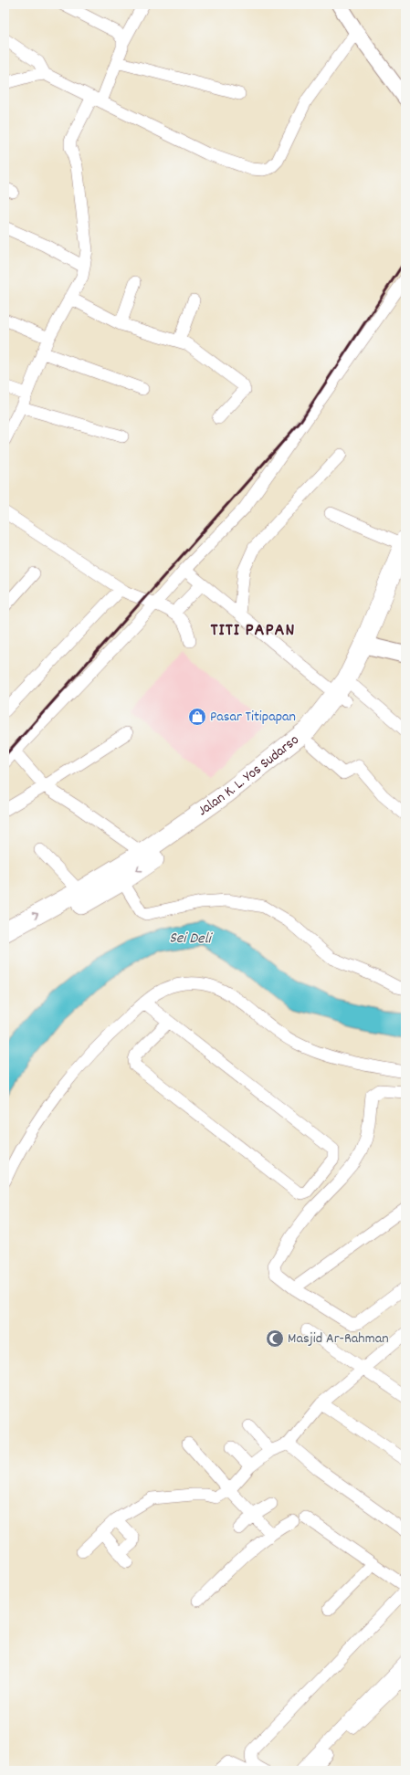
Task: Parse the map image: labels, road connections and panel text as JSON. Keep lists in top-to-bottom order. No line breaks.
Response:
{"streets":{"highway":["Jalan K. L. Yos Sudarso"]},"districts":["TITI PAPAN"],"water":["Sei Deli"],"places":{"shop":["Pasar Titipapan"],"mosque":["Masjid Ar-Rahman"]}}
